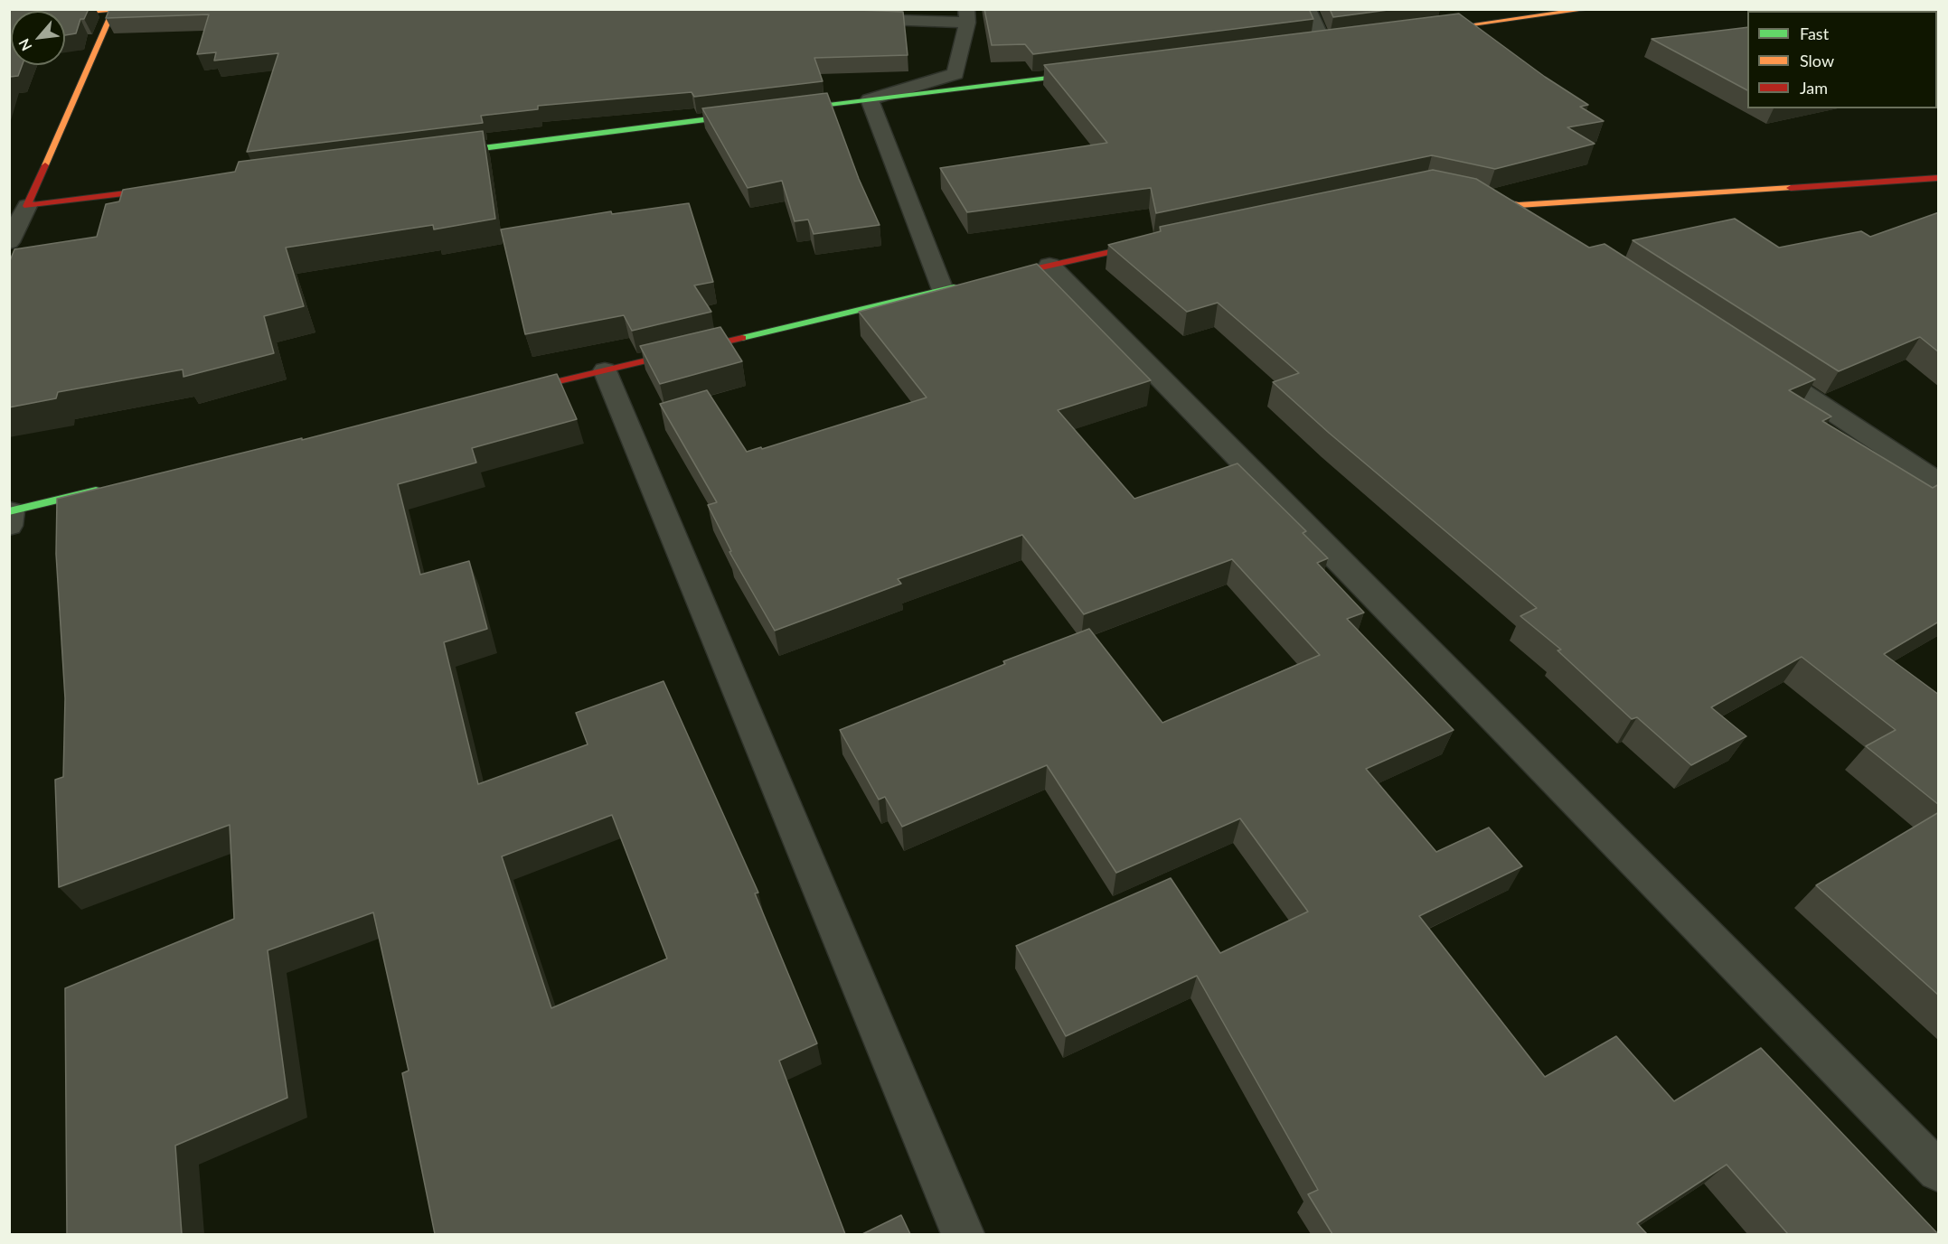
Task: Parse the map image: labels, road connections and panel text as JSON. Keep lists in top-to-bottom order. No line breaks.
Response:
{"legend":["Fast","Slow","Jam"],"north":"bottom left"}
